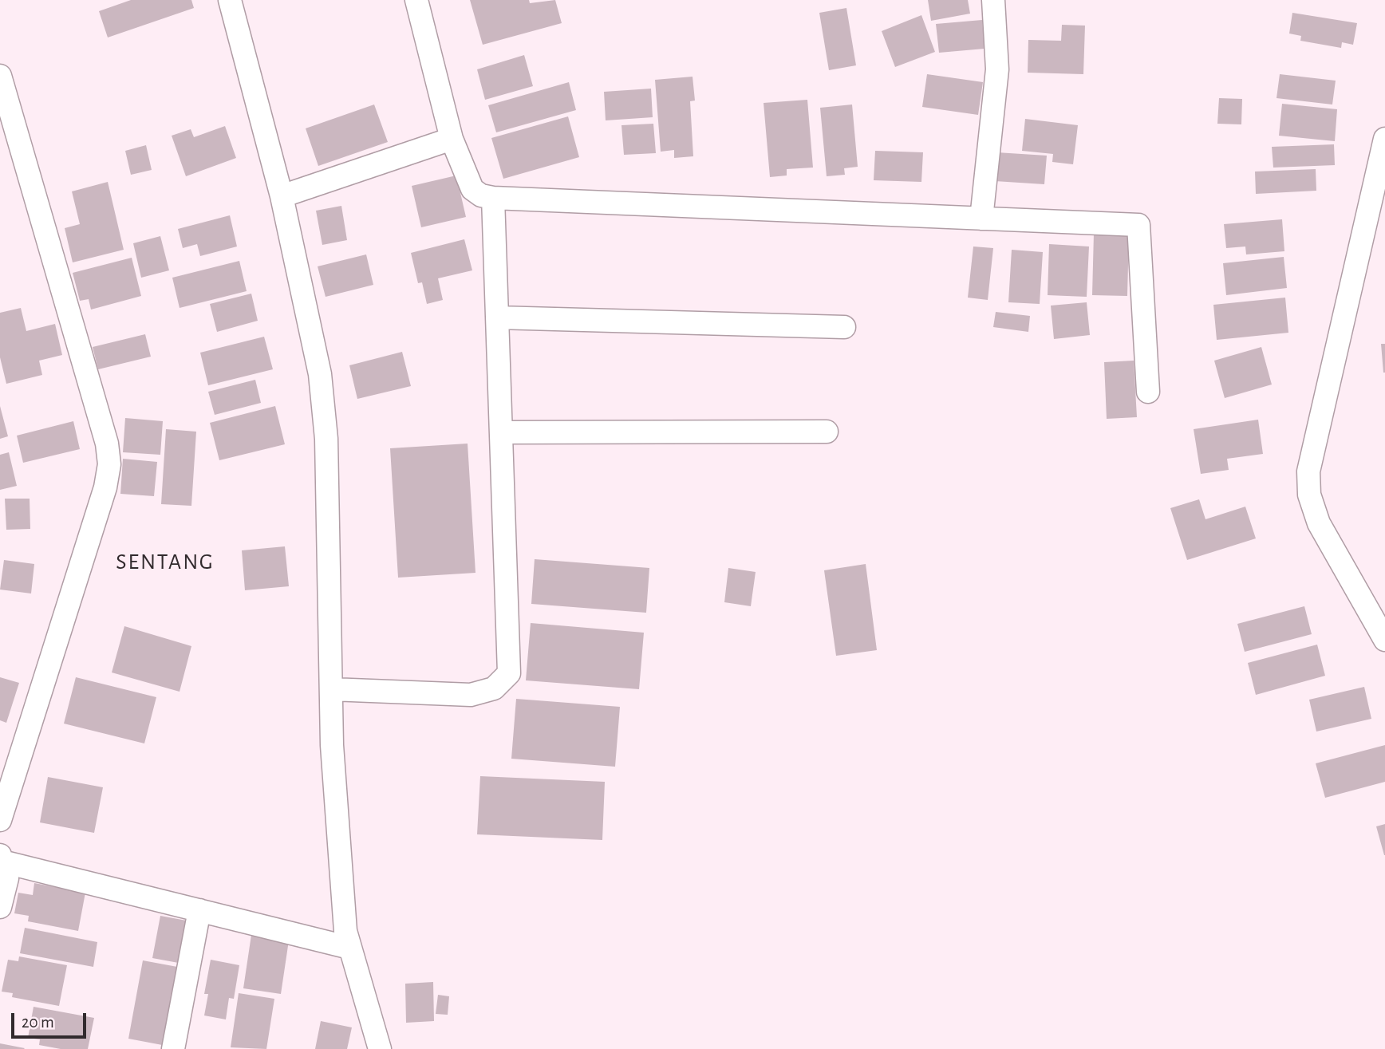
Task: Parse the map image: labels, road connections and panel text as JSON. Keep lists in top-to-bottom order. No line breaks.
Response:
{"districts":["SENTANG"],"scale_bar":"20 m"}
